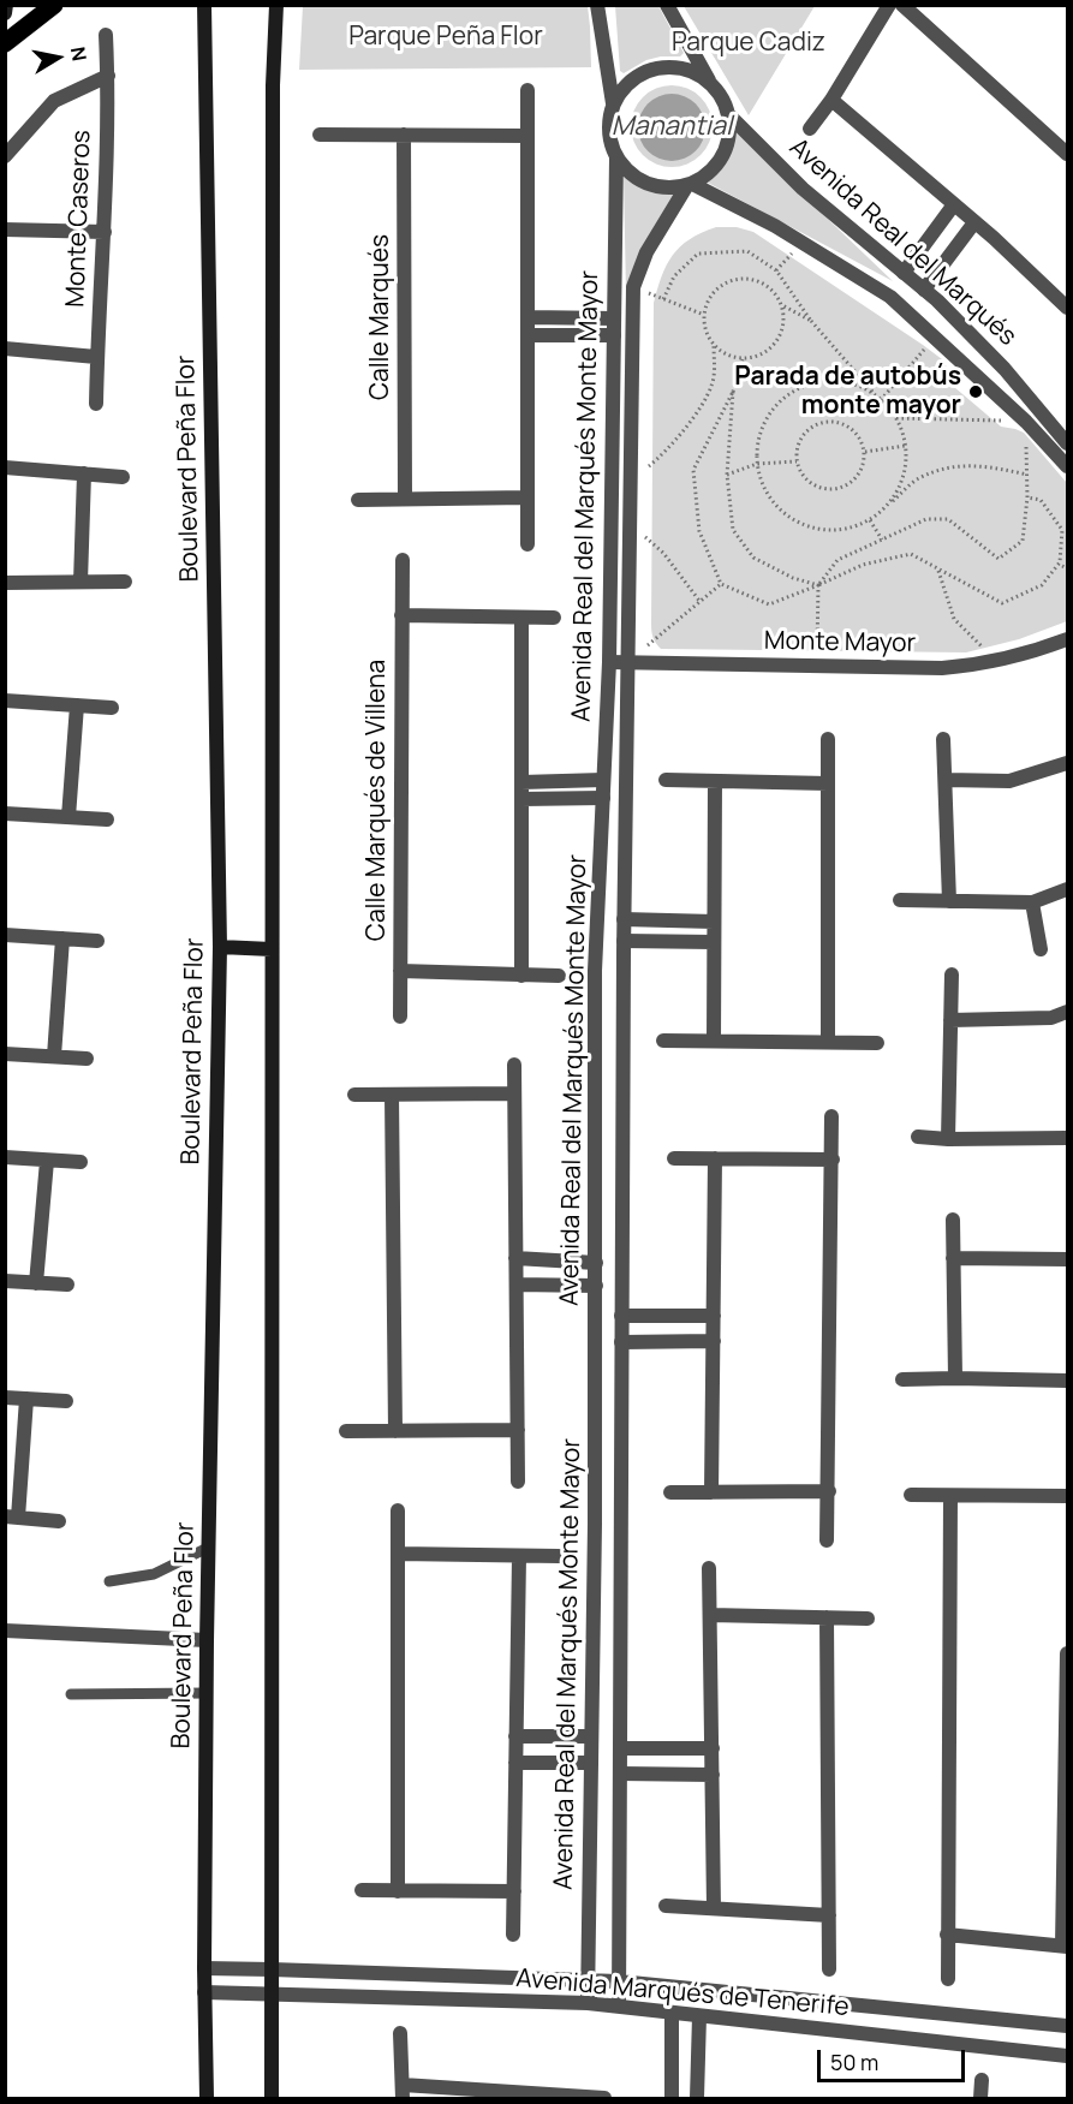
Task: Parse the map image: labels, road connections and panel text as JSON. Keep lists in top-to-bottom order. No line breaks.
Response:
{"streets":{"main road":["Boulevard Peña Flor"],"street":["Monte Caseros","Avenida Real del Marqués","Calle Marqués","Avenida Real del Marqués Monte Mayor","Monte Mayor","Calle Marqués de Villena","Avenida Marqués de Tenerife"]},"crossings":[["Avenida Real del Marqués","Avenida Real del Marqués Monte Mayor"],["Boulevard Peña Flor","Avenida Marqués de Tenerife"],["Avenida Real del Marqués Monte Mayor","Monte Mayor"],["Avenida Real del Marqués Monte Mayor","Avenida Marqués de Tenerife"]],"water":["Manantial"],"parks":["Parque Peña Flor","Parque Cadiz"],"places":["Parada de autobús monte mayor"],"scale_bar":"50 m","north":"right"}
